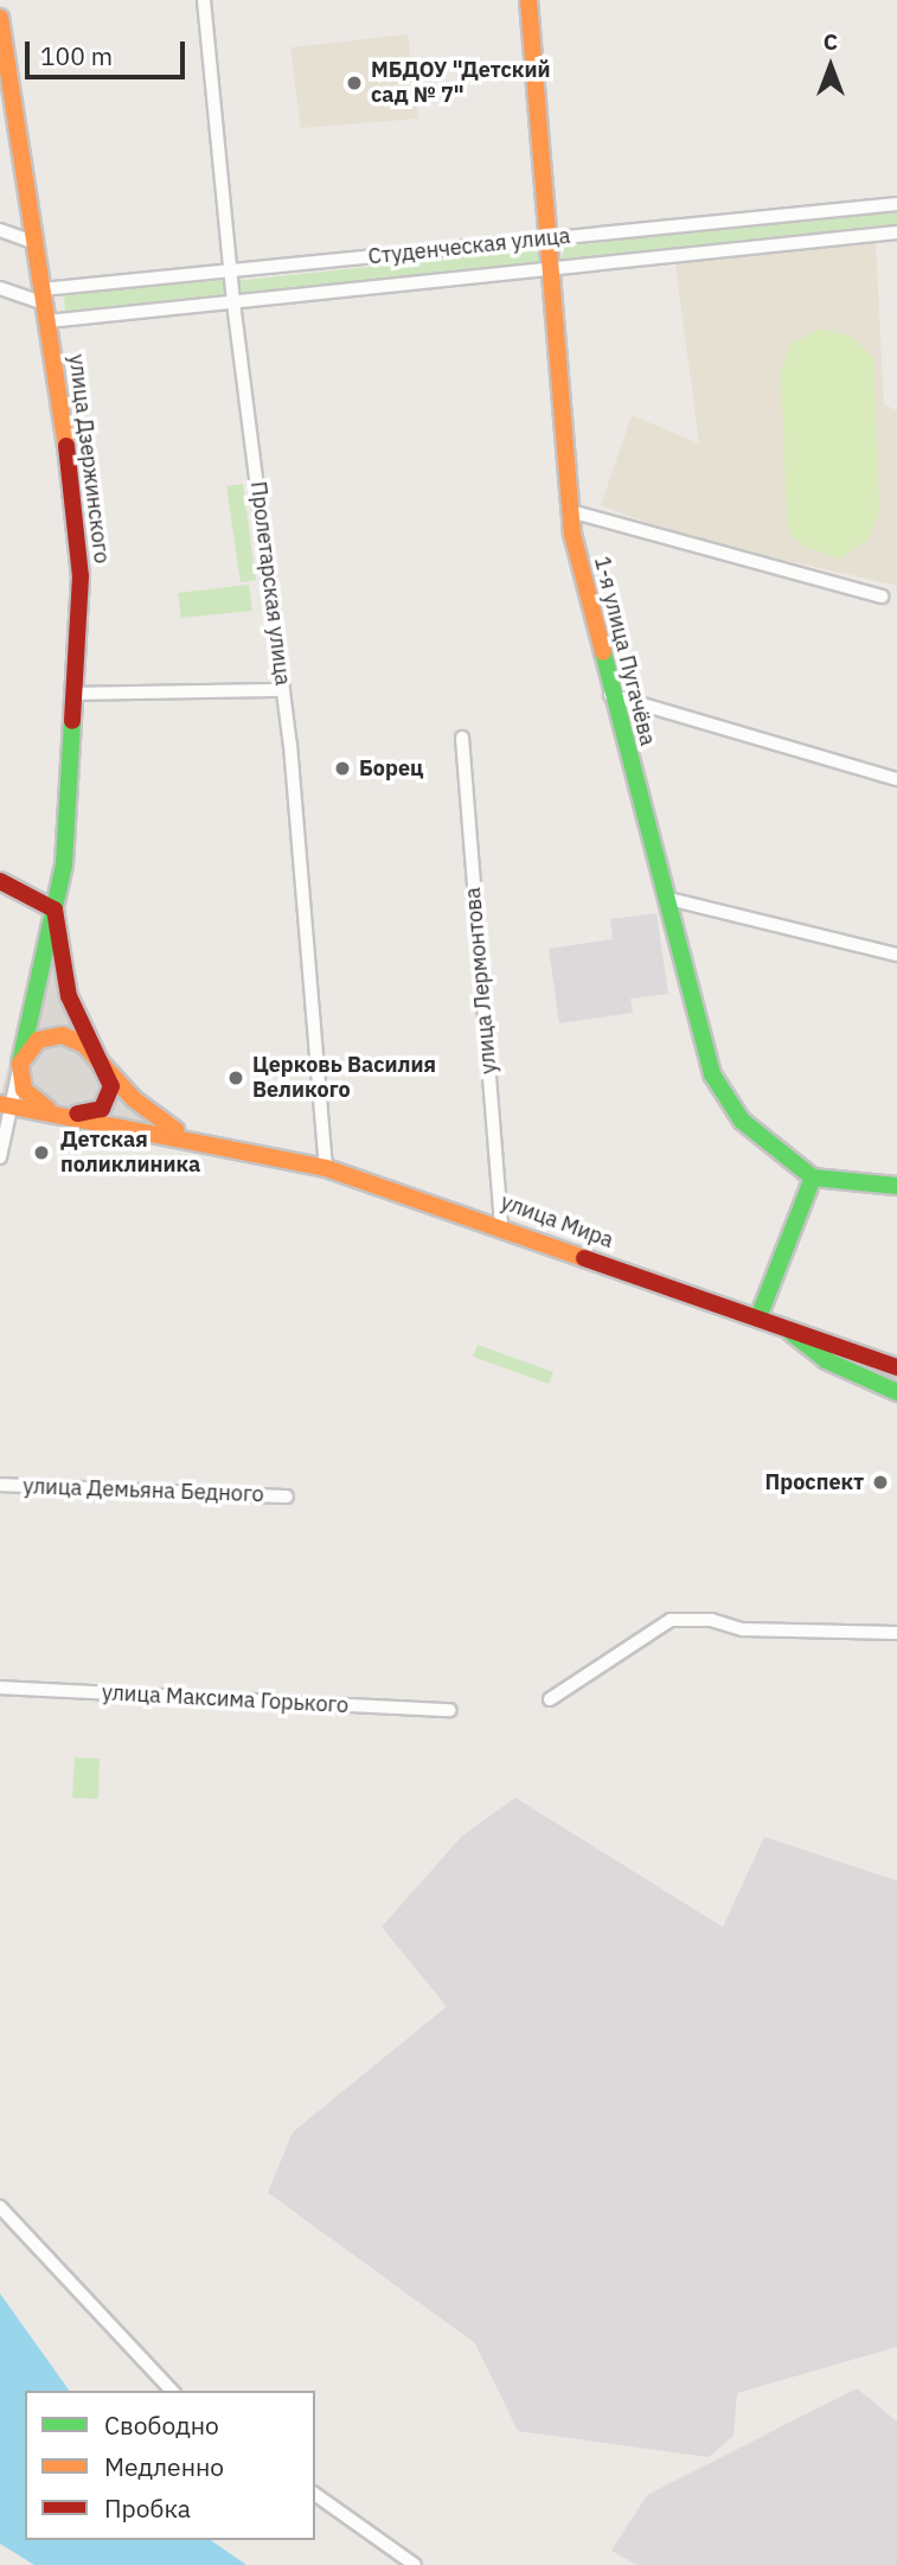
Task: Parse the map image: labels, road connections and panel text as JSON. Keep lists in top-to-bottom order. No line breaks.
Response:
{"streets":{"main road":["улица Дзержинского","1-я улица Пугачёва","улица Мира"],"street":["Студенческая улица","Пролетарская улица","улица Лермонтова","улица Демьяна Бедного","улица Максима Горького"]},"crossings":[["Студенческая улица","улица Дзержинского"],["Студенческая улица","Пролетарская улица"],["Студенческая улица","1-я улица Пугачёва"],["улица Дзержинского","улица Мира"],["Пролетарская улица","улица Мира"],["улица Лермонтова","улица Мира"]],"places":["МБДОУ \"Детский сад № 7\"","Борец","Церковь Василия Великого","Детская поликлиника","Проспект"],"legend":["Свободно","Медленно","Пробка"],"scale_bar":"100 m","north":"top"}
